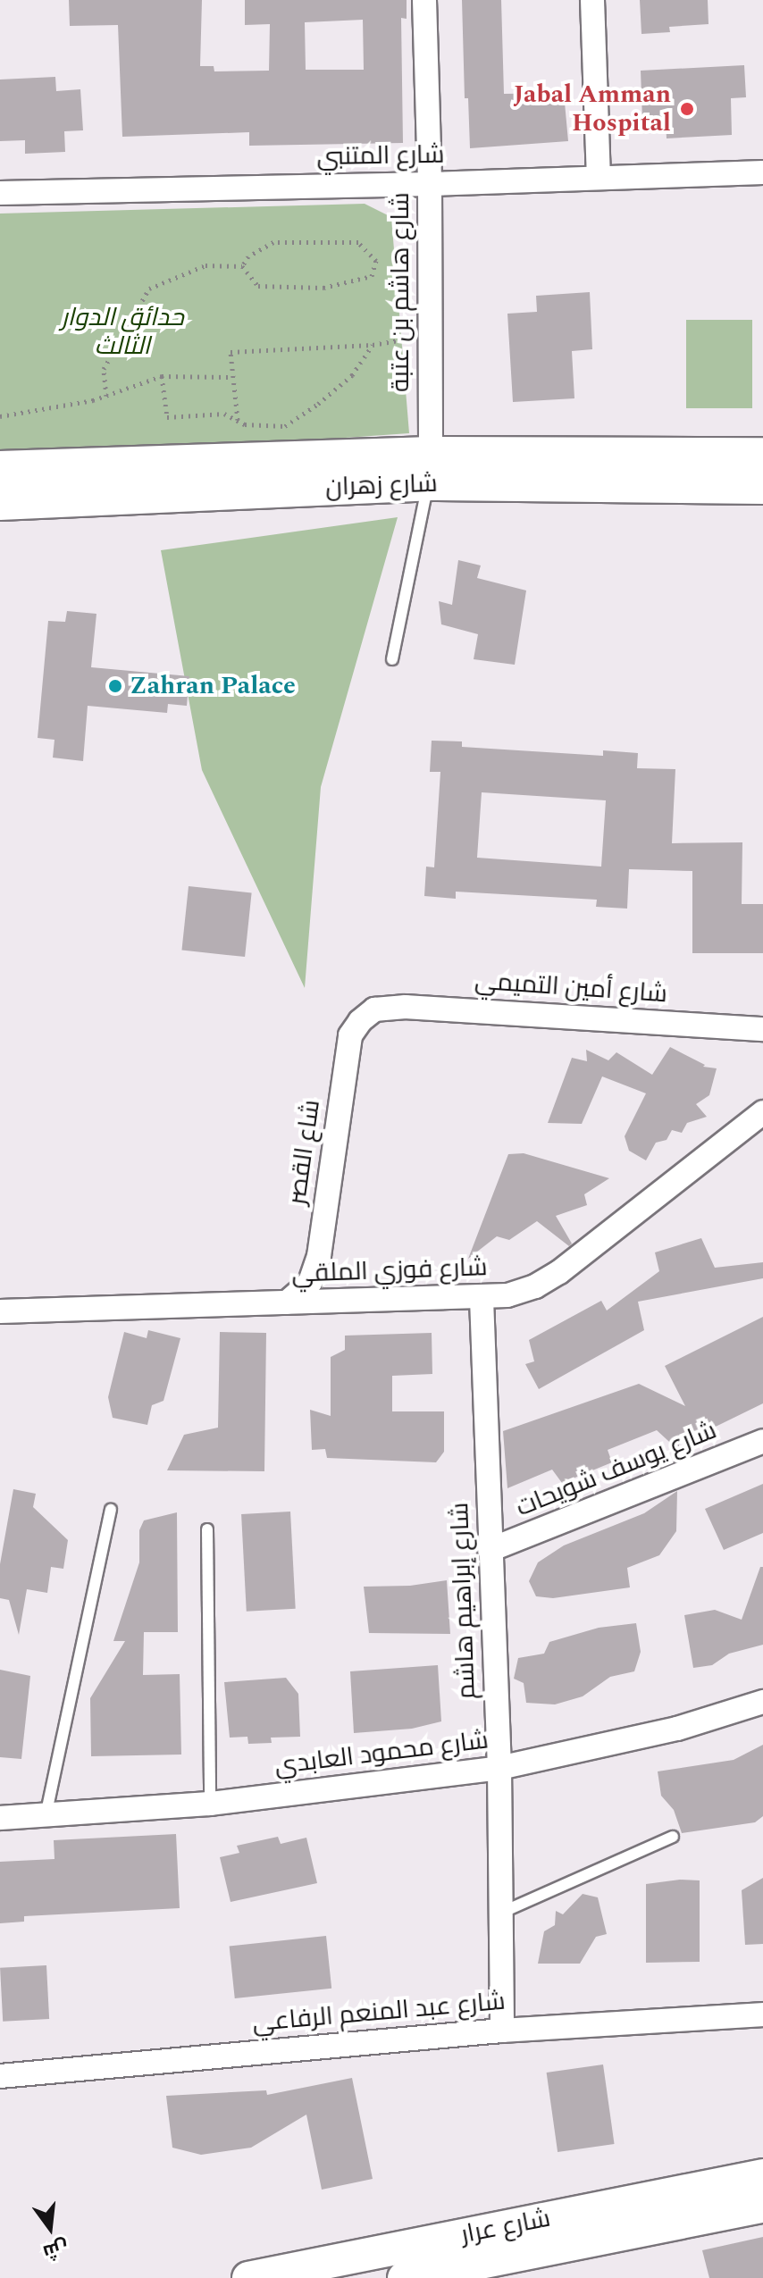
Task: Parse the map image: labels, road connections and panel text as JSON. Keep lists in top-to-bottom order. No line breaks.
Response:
{"streets":{"main road":["شارع زهران","شارع عرار"],"street":["شارع المتنبي","شارع هاشم بن عتبة","شارع أمين التميمي","شاع القصر","شارع فوزي الملقي","شارع يوسف شويحات","شارع إبراهيم هاشم","شارع محمود العابدي","شارع عبد المنعم الرفاعي"]},"crossings":[["شارع المتنبي","شارع هاشم بن عتبة"],["شارع هاشم بن عتبة","شارع زهران"],["شارع أمين التميمي","شاع القصر"],["شاع القصر","شارع فوزي الملقي"],["شارع فوزي الملقي","شارع إبراهيم هاشم"],["شارع يوسف شويحات","شارع إبراهيم هاشم"],["شارع إبراهيم هاشم","شارع محمود العابدي"],["شارع إبراهيم هاشم","شارع عبد المنعم الرفاعي"]],"parks":["حدائق الدوار الثالث"],"places":["Jabal Amman Hospital","Zahran Palace"],"north":"bottom"}
